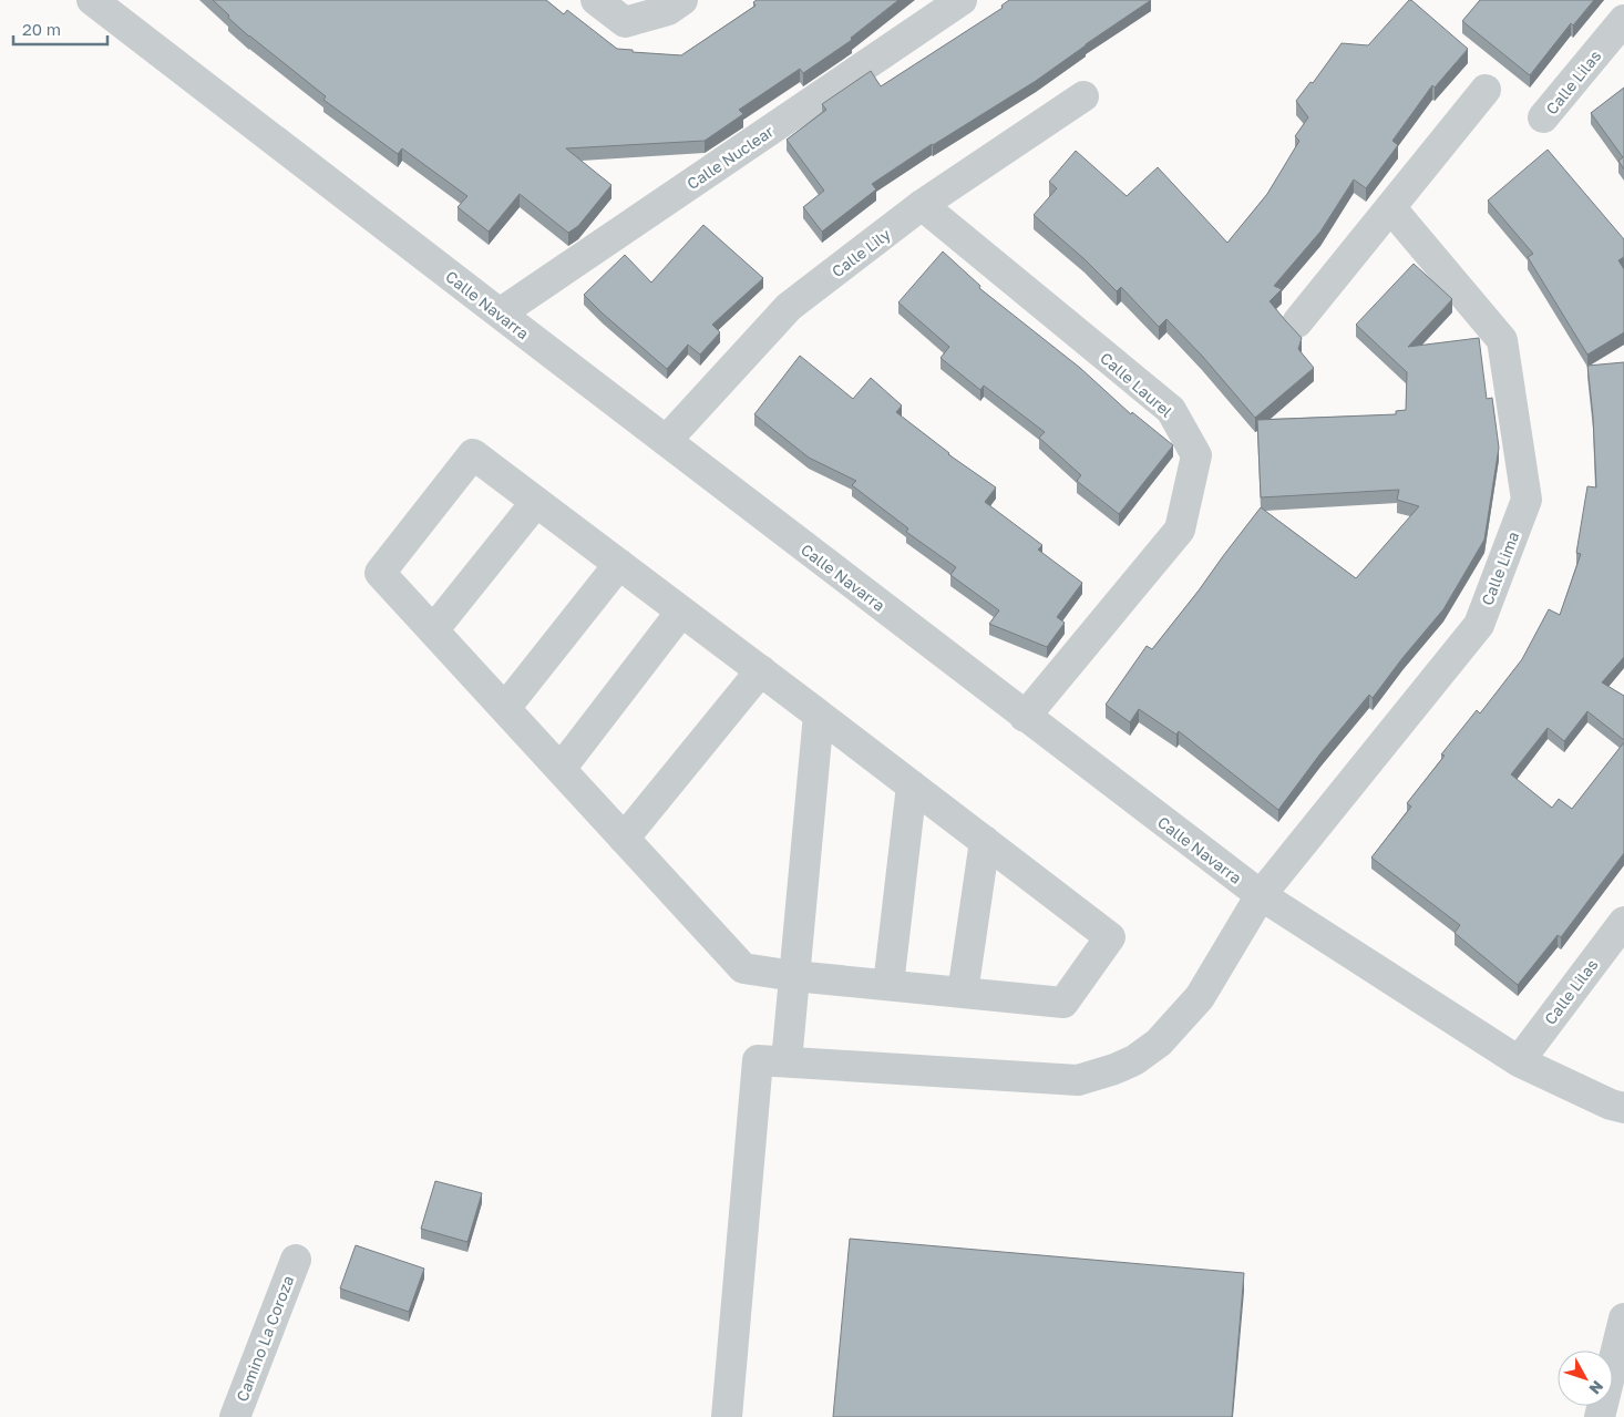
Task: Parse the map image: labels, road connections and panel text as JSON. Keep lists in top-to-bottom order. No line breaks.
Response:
{"streets":{"street":["Calle Lilas","Calle Nuclear","Calle Lily","Calle Navarra","Calle Laurel","Calle Lima","Camino La Coroza"]},"crossings":[["Calle Lilas","Calle Navarra"],["Calle Nuclear","Calle Navarra"],["Calle Lily","Calle Navarra"],["Calle Lily","Calle Laurel"],["Calle Navarra","Calle Laurel"],["Calle Navarra","Calle Lima"]],"scale_bar":"20 m","north":"bottom right"}
